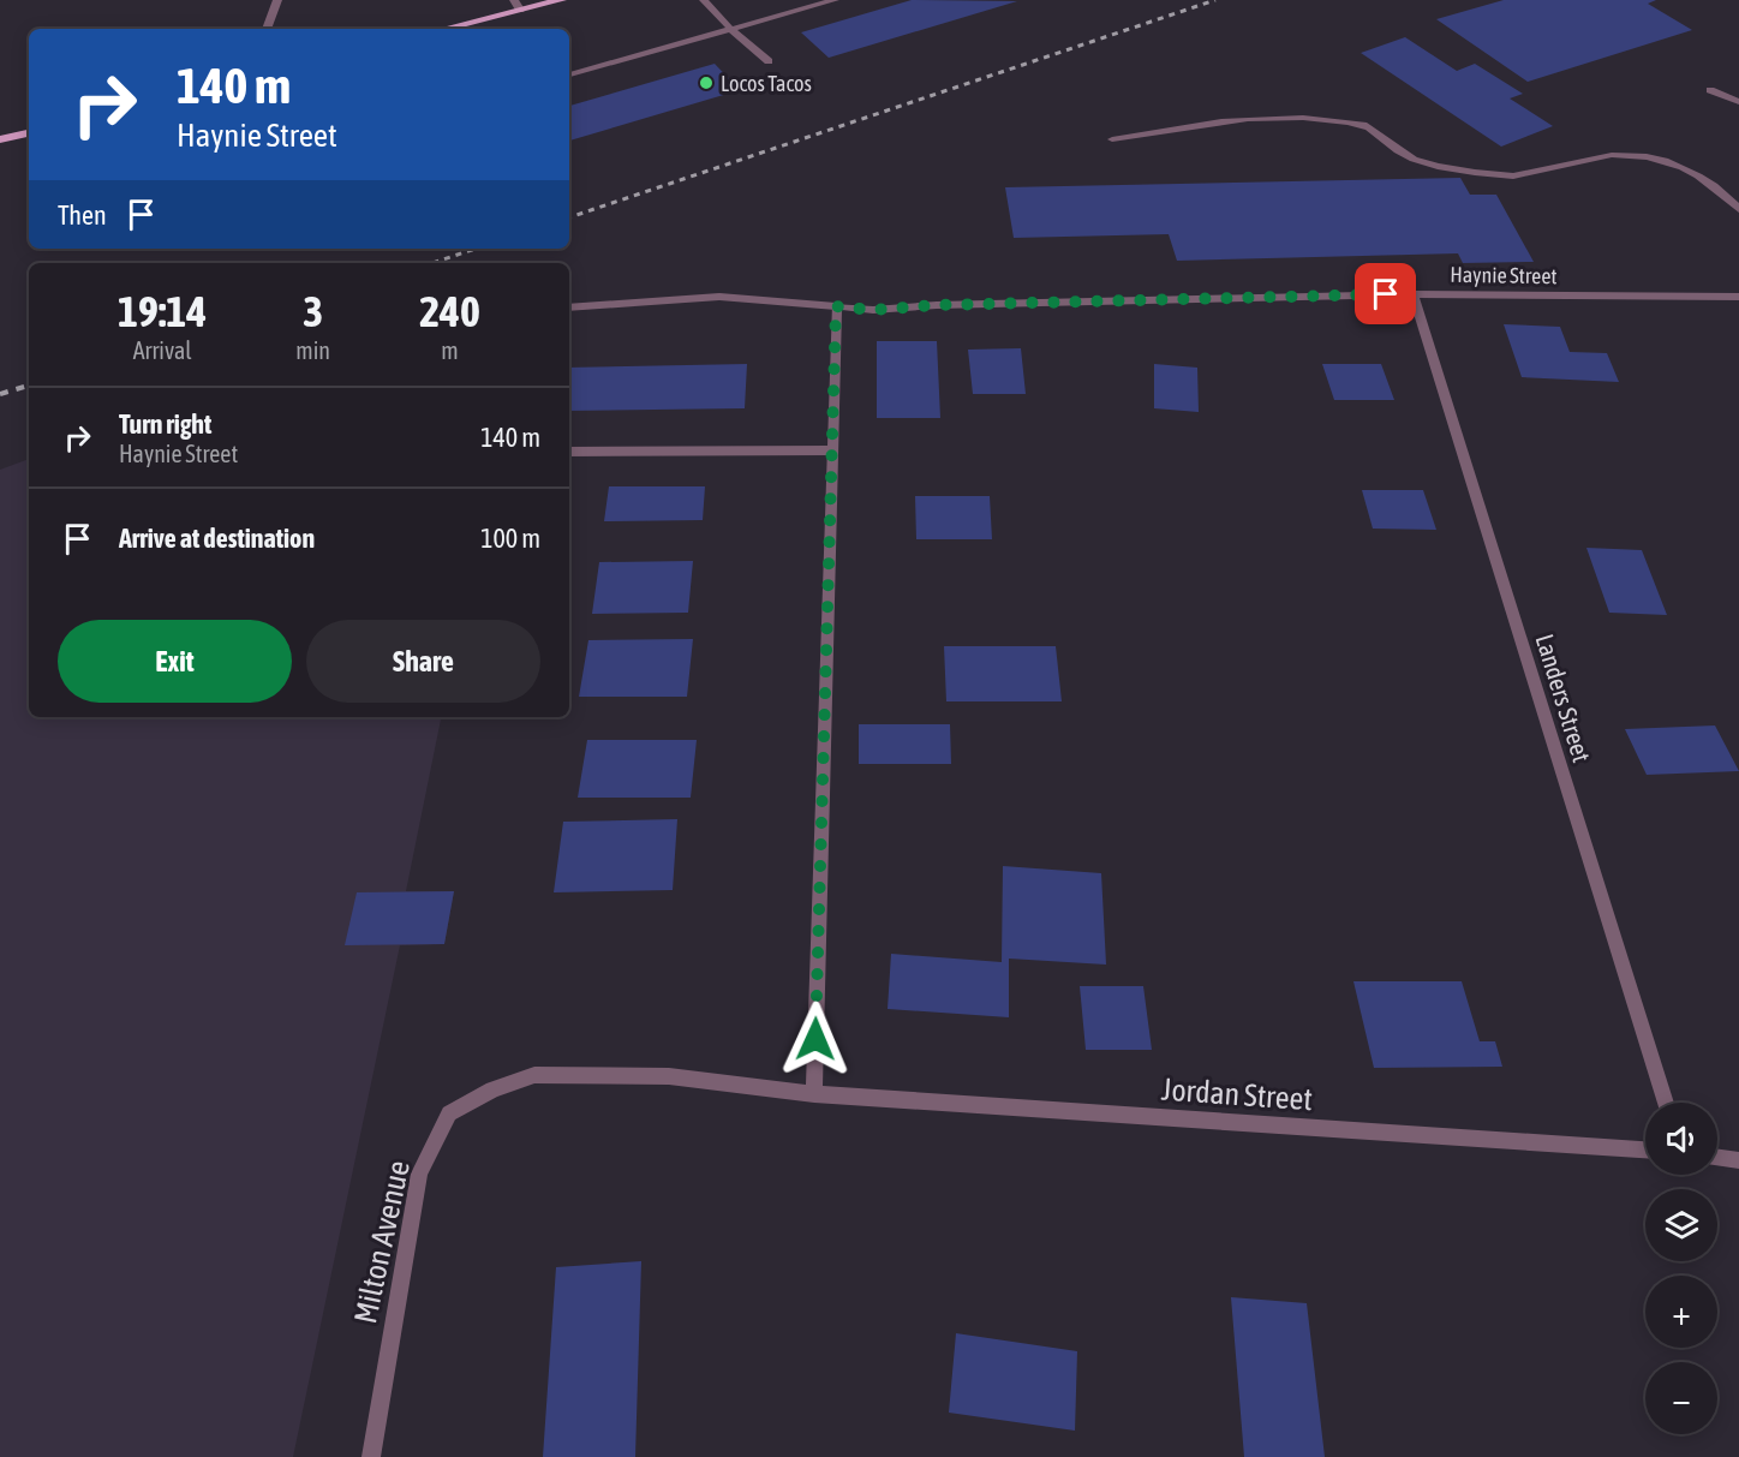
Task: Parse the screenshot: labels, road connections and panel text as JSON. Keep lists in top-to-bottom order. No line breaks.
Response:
{"streets":{"street":["Haynie Street","Landers Street","Jordan Street","Milton Avenue"]},"crossings":[["Haynie Street","Landers Street"],["Jordan Street","Milton Avenue"]],"places":["Locos Tacos"],"page":{"turn":["140 m","Haynie Street"],"then":"Then","eta":["19:14","Arrival","3","min","240","m"],"list":[{"name":"Turn right","note":"Haynie Street","value":"140 m"},{"name":"Arrive at destination","value":"100 m"}],"buttons":["Exit","Share"],"map_buttons":["+","−"]}}
